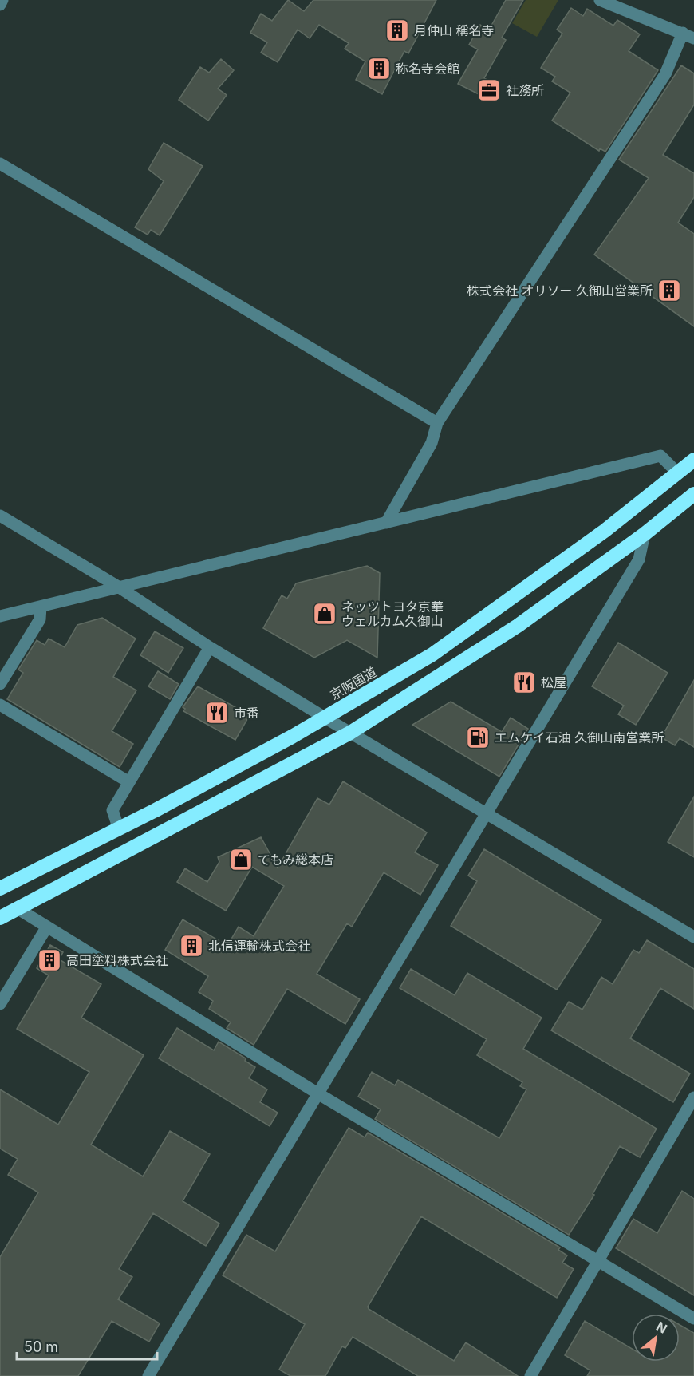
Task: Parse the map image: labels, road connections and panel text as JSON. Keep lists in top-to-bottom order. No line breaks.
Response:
{"streets":{"highway":["京阪国道"]},"places":{"building":["月仲山 稱名寺","称名寺会館","株式会社 オリソー 久御山営業所","北信運輸株式会社","高田塗料株式会社"],"office":["社務所"],"shop":["ネッツトヨタ京華 ウェルカム久御山","てもみ総本店"],"restaurant":["松屋","市番"],"fuel station":["エムケイ石油 久御山南営業所"]},"scale_bar":"50 m","north":"top right"}
